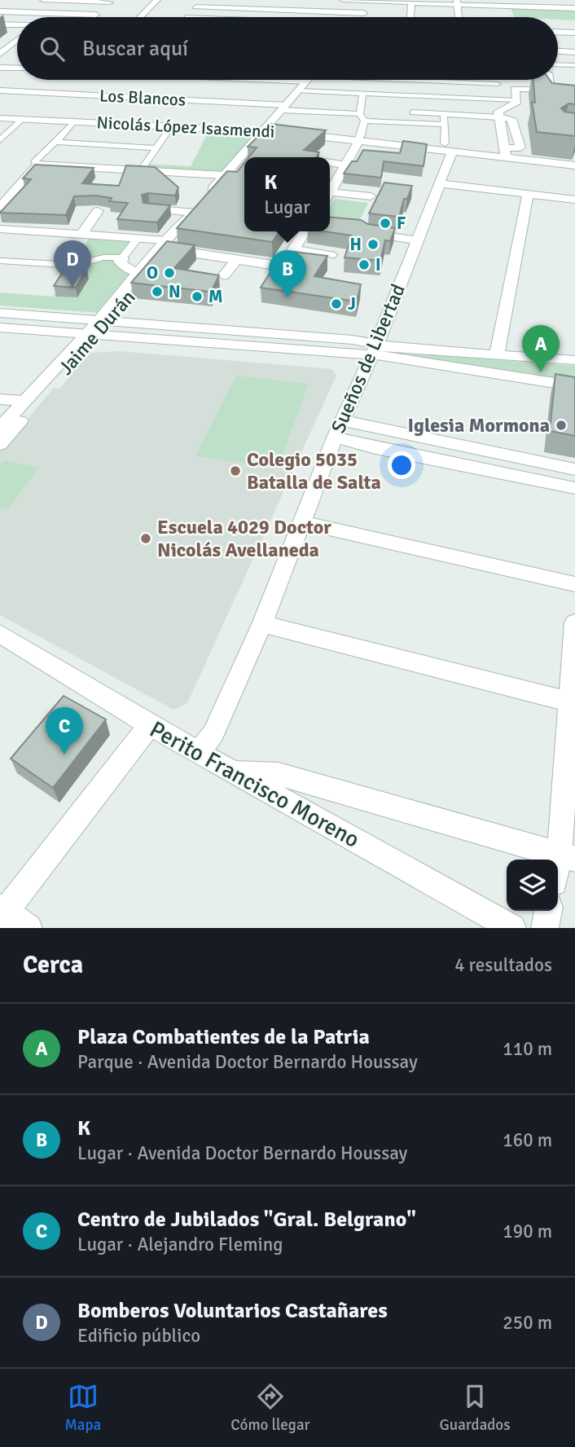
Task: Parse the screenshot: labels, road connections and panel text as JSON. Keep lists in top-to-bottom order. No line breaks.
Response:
{"streets":{"street":["Los Blancos","Nicolás López Isasmendi","Jaime Durán","Sueños de Libertad","Perito Francisco Moreno"]},"crossings":[["Los Blancos","Jaime Durán"],["Nicolás López Isasmendi","Jaime Durán"],["Nicolás López Isasmendi","Sueños de Libertad"],["Sueños de Libertad","Perito Francisco Moreno"]],"places":["F","H","I","O","N","M","J","Iglesia Mormona","Colegio 5035 Batalla de Salta","Escuela 4029 Doctor Nicolás Avellaneda"],"page":{"search":"Buscar aquí","popup":["K","Lugar"],"pins":["D","B","A","C"],"heading":["Cerca","4 resultados"],"list":[{"mark":"A","name":"Plaza Combatientes de la Patria","note":"Parque · Avenida Doctor Bernardo Houssay","value":"110 m"},{"mark":"B","name":"K","note":"Lugar · Avenida Doctor Bernardo Houssay","value":"160 m"},{"mark":"C","name":"Centro de Jubilados \"Gral. Belgrano\"","note":"Lugar · Alejandro Fleming","value":"190 m"},{"mark":"D","name":"Bomberos Voluntarios Castañares","note":"Edificio público","value":"250 m"}],"nav":["Mapa","Cómo llegar","Guardados"]}}
